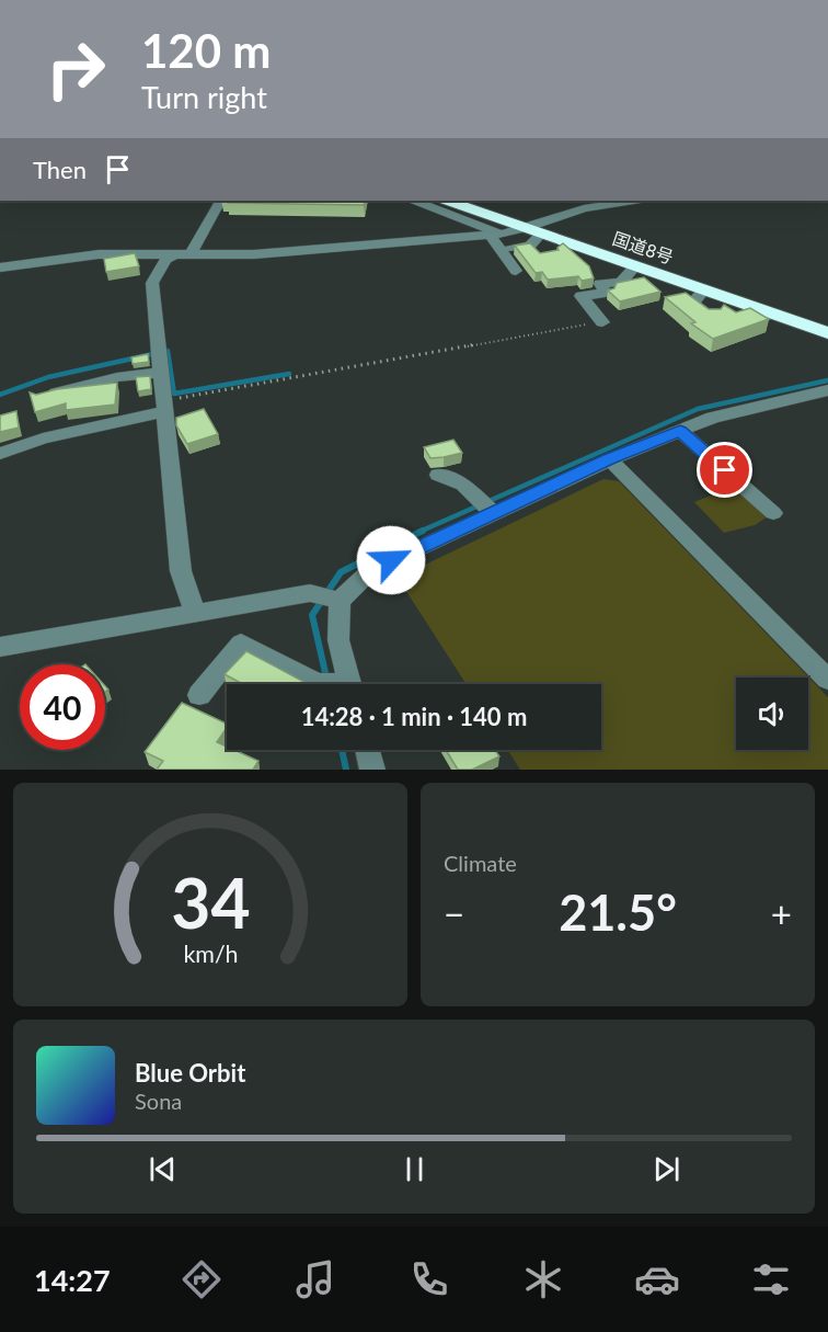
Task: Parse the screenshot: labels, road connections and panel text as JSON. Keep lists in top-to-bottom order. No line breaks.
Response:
{"streets":{"highway":["国道8号"]},"page":{"turn":["120 m","Turn right"],"then":"Then","limit":"40","trip":"14:28 · 1 min · 140 m","tile":"Climate","heat":["−","21.5°","+"],"song":["Blue Orbit","Sona"],"tabs":"14:27","gauge":["34","km/h"]}}
